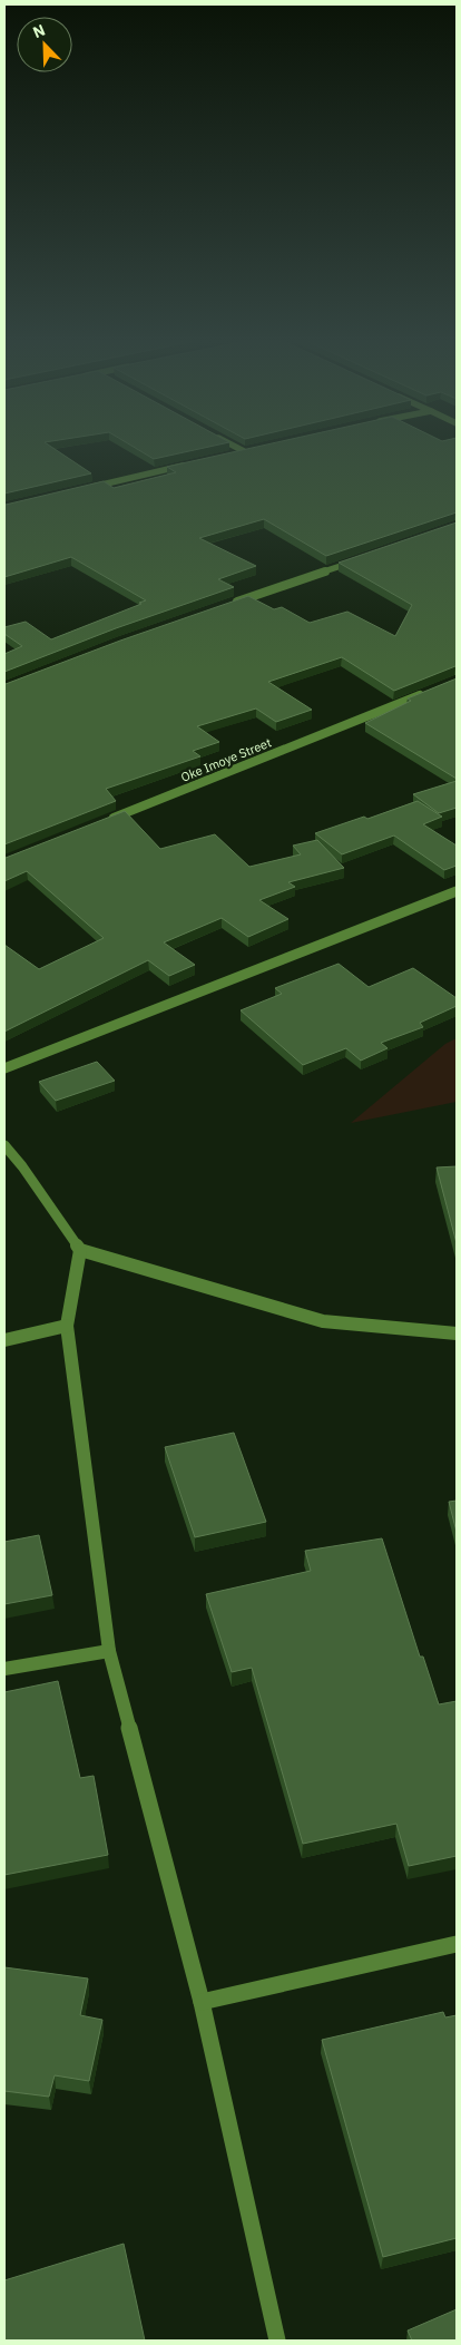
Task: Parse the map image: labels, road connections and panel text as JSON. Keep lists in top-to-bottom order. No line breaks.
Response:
{"streets":{"street":["Oke Imoye Street"]},"north":"top left"}
